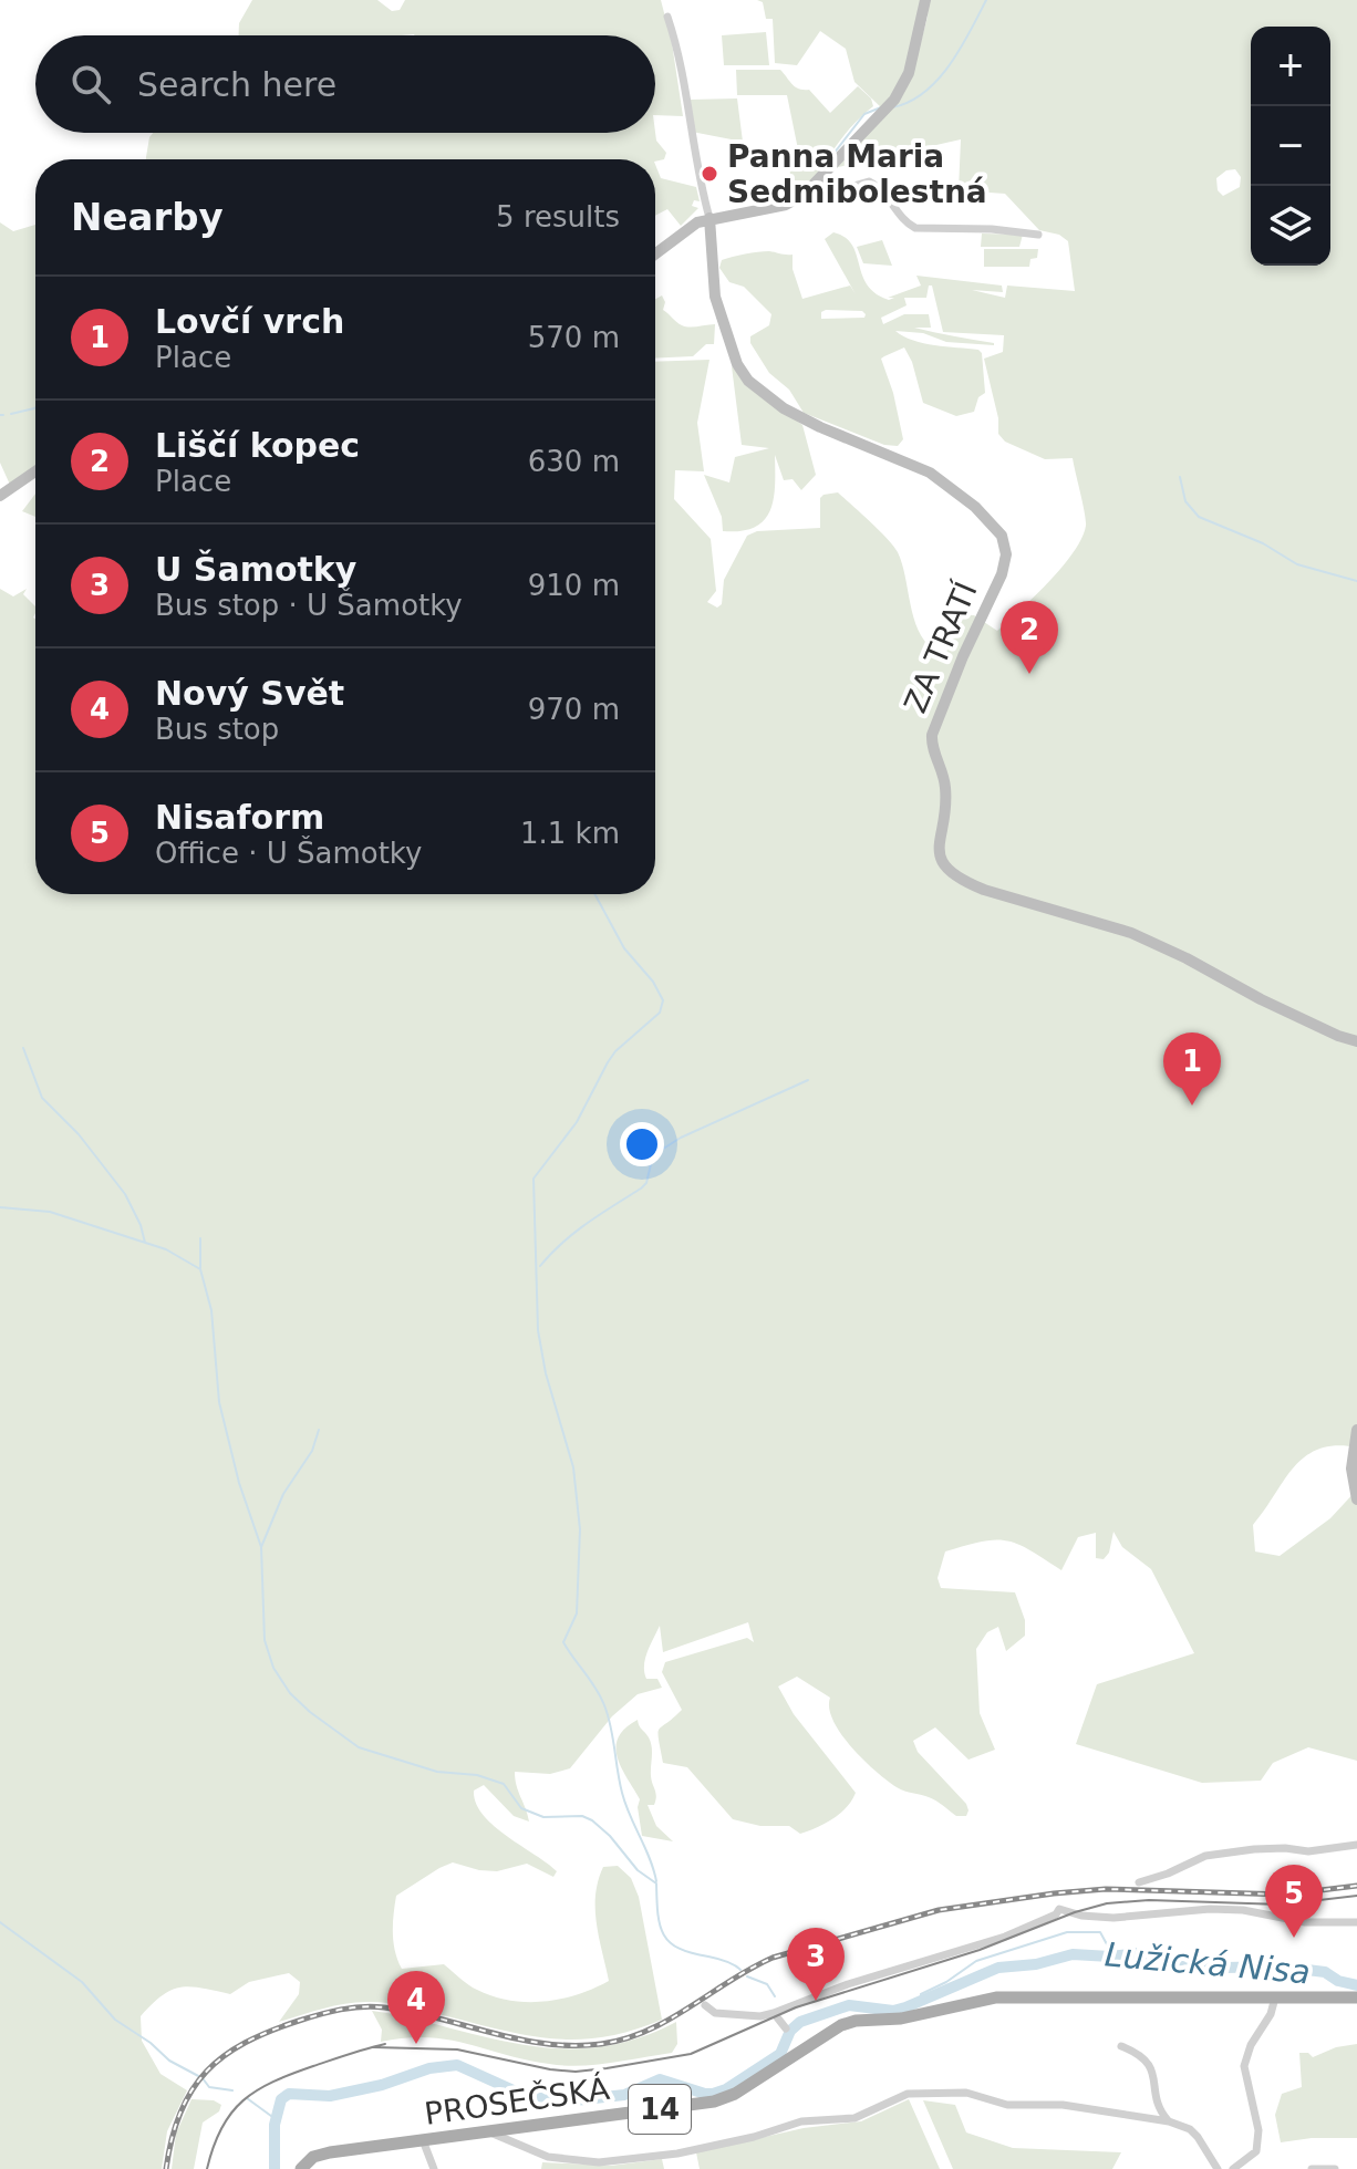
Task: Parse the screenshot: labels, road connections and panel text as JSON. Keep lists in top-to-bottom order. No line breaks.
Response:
{"streets":{"main road":["PROSEČSKÁ","14"],"street":["ZA TRATÍ"]},"water":["Lužická Nisa"],"places":["Panna Maria Sedmibolestná"],"page":{"map_buttons":["+","−"],"search":"Search here","heading":["Nearby","5 results"],"list":[{"mark":"1","name":"Lovčí vrch","note":"Place","value":"570 m"},{"mark":"2","name":"Liščí kopec","note":"Place","value":"630 m"},{"mark":"3","name":"U Šamotky","note":"Bus stop · U Šamotky","value":"910 m"},{"mark":"4","name":"Nový Svět","note":"Bus stop","value":"970 m"},{"mark":"5","name":"Nisaform","note":"Office · U Šamotky","value":"1.1 km"}],"pins":["2","1","5","3","4"]}}
